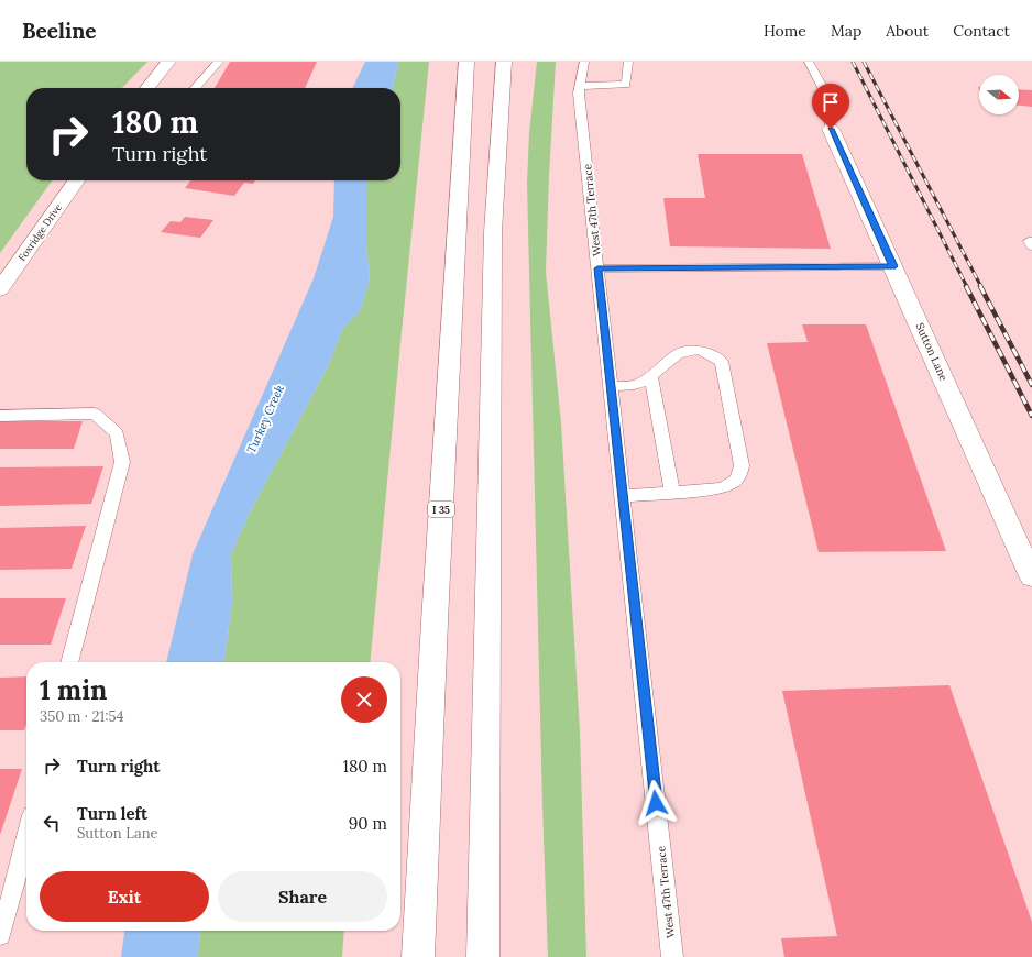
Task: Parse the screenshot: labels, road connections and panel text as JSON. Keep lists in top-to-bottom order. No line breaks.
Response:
{"streets":{"main road":["Foxridge Drive","Sutton Lane","I 35"],"lane":["West 47th Terrace"]},"water":["Turkey Creek"],"north":"right","page":{"header":"Beeline","nav":["Home","Map","About","Contact"],"turn":["180 m","Turn right"],"heading":["1 min","350 m · 21:54"],"list":[{"name":"Turn right","value":"180 m"},{"name":"Turn left","note":"Sutton Lane","value":"90 m"}],"buttons":["Exit","Share"]}}
